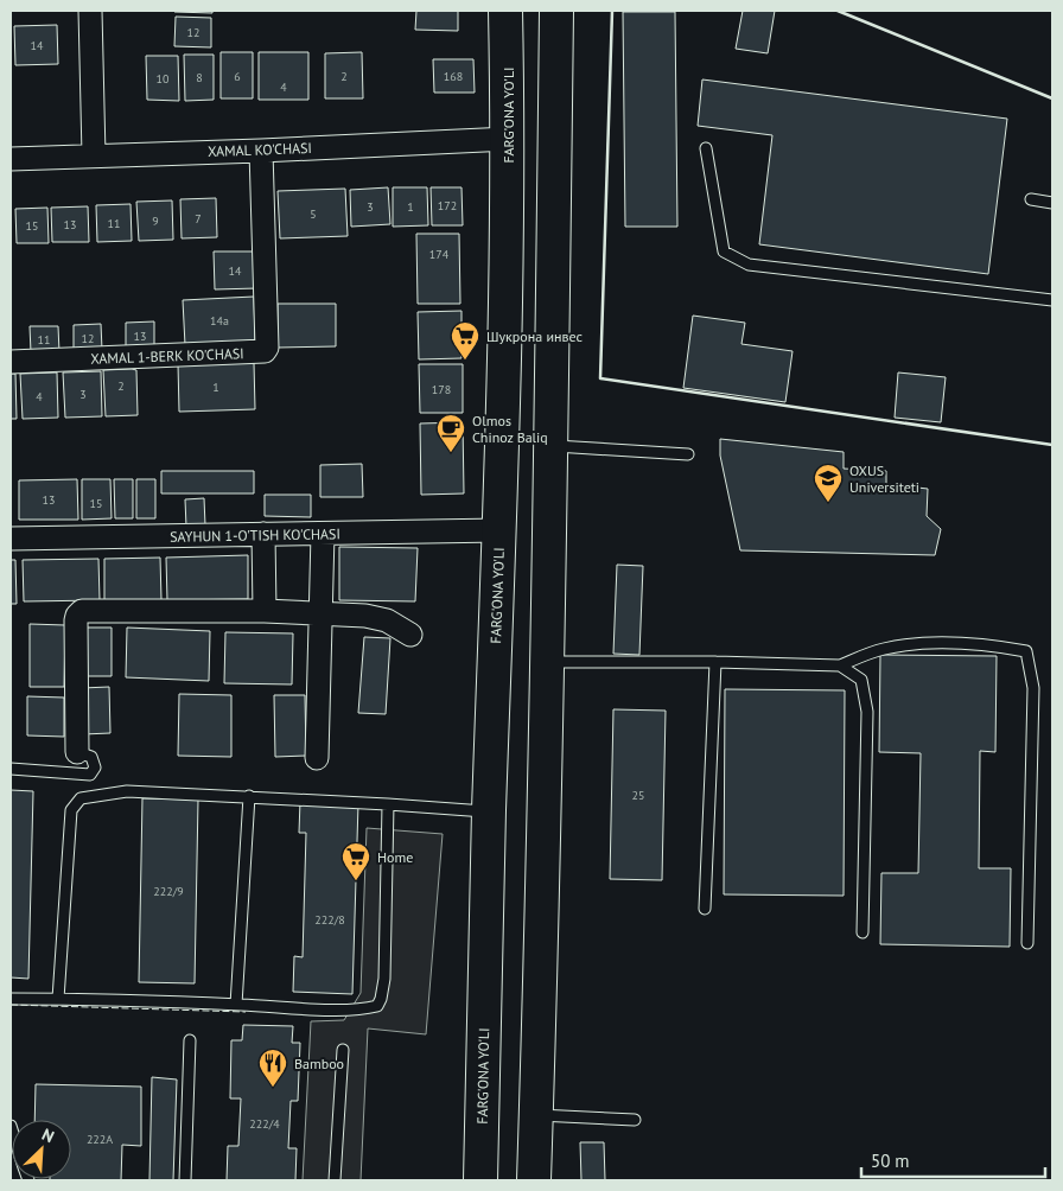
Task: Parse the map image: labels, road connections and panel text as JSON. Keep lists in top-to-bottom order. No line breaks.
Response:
{"streets":{"main road":["FARG'ONA YO'LI"],"street":["XAMAL KO'CHASI","XAMAL 1-BERK KO'CHASI","SAYHUN 1-O'TISH KO'CHASI"]},"crossings":[["FARG'ONA YO'LI","XAMAL KO'CHASI"],["FARG'ONA YO'LI","SAYHUN 1-O'TISH KO'CHASI"],["XAMAL KO'CHASI","XAMAL 1-BERK KO'CHASI"]],"places":{"supermarket":["Шукрона инвес","Home"],"cafe":["Olmos Chinoz Baliq"],"school or university":["OXUS Universiteti"],"restaurant":["Bamboo"]},"house_numbers":["12","14","6","2","168","8","10","4","172","3","1","5","7","9","11","13","15","174","14","14a","13","12","11","2","1","178","3","4","13","15","25","222/9","222/8","222/4","222A"],"scale_bar":"50 m","north":"top right"}
